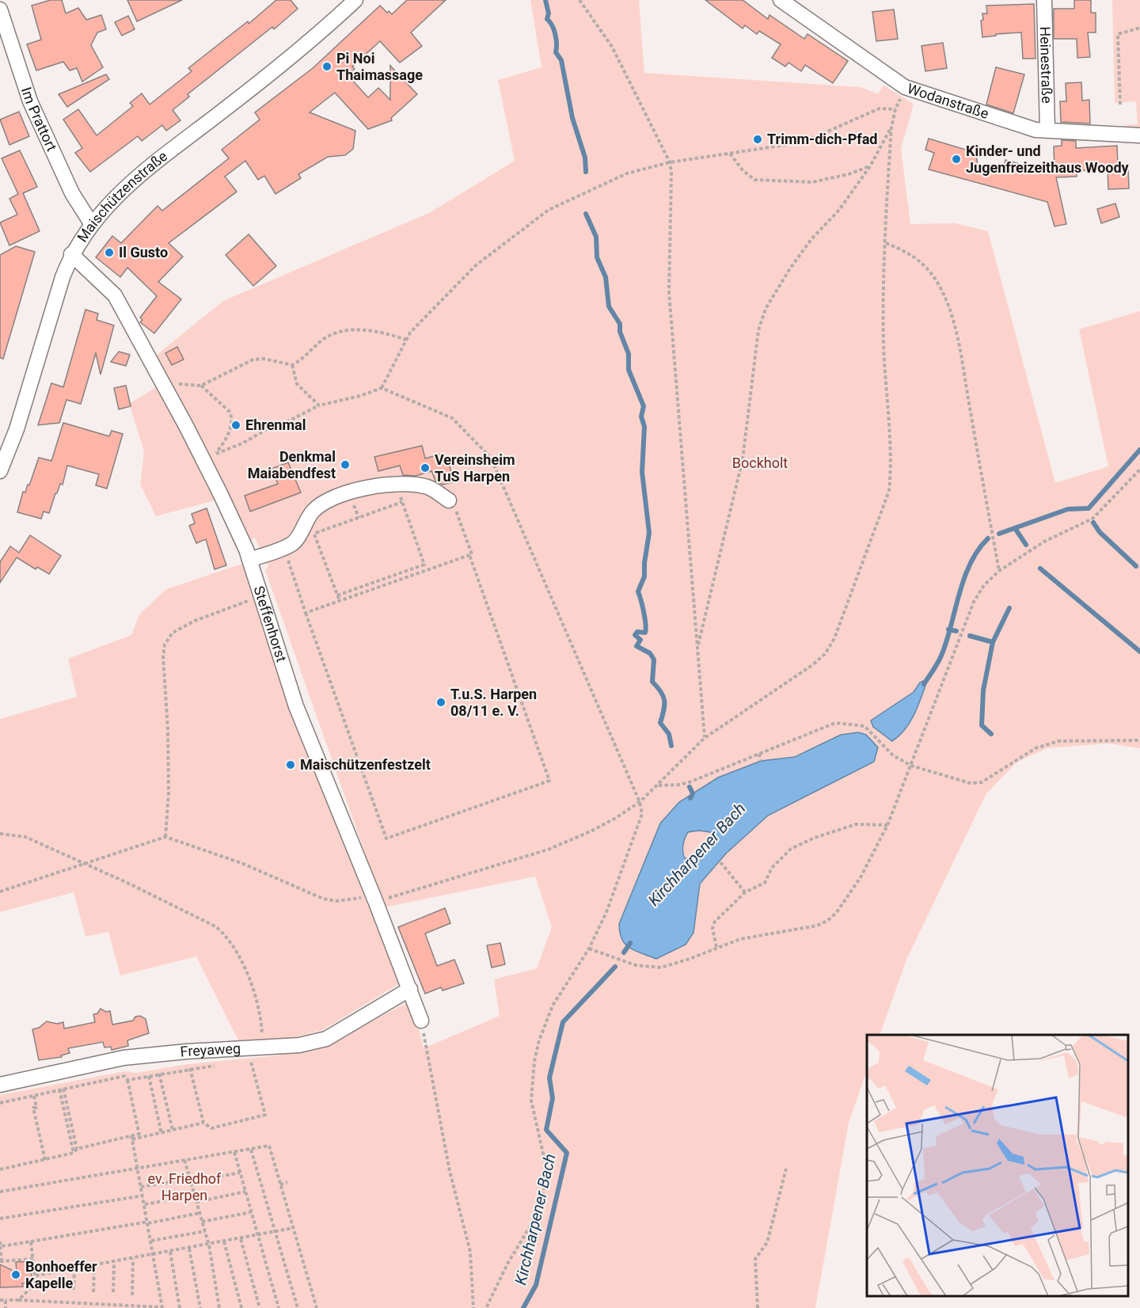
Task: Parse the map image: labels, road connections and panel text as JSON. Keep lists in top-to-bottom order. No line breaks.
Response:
{"streets":{"street":["Heinestraße","Wodanstraße","Im Prattort","Maischützenstraße","Steffenhorst","Freyaweg"]},"crossings":[["Heinestraße","Wodanstraße"],["Im Prattort","Maischützenstraße"],["Maischützenstraße","Steffenhorst"],["Steffenhorst","Freyaweg"]],"water":["Kirchharpener Bach"],"parks":["Bockholt","ev. Friedhof Harpen"],"places":["Pi Noi Thaimassage","Trimm-dich-Pfad","Kinder- und Jugenfreizeithaus Woody","Il Gusto","Ehrenmal","Denkmal Maiabendfest","Vereinsheim TuS Harpen","T.u.S. Harpen 08/11 e. V.","Maischützenfestzelt","Bonhoeffer Kapelle"]}
